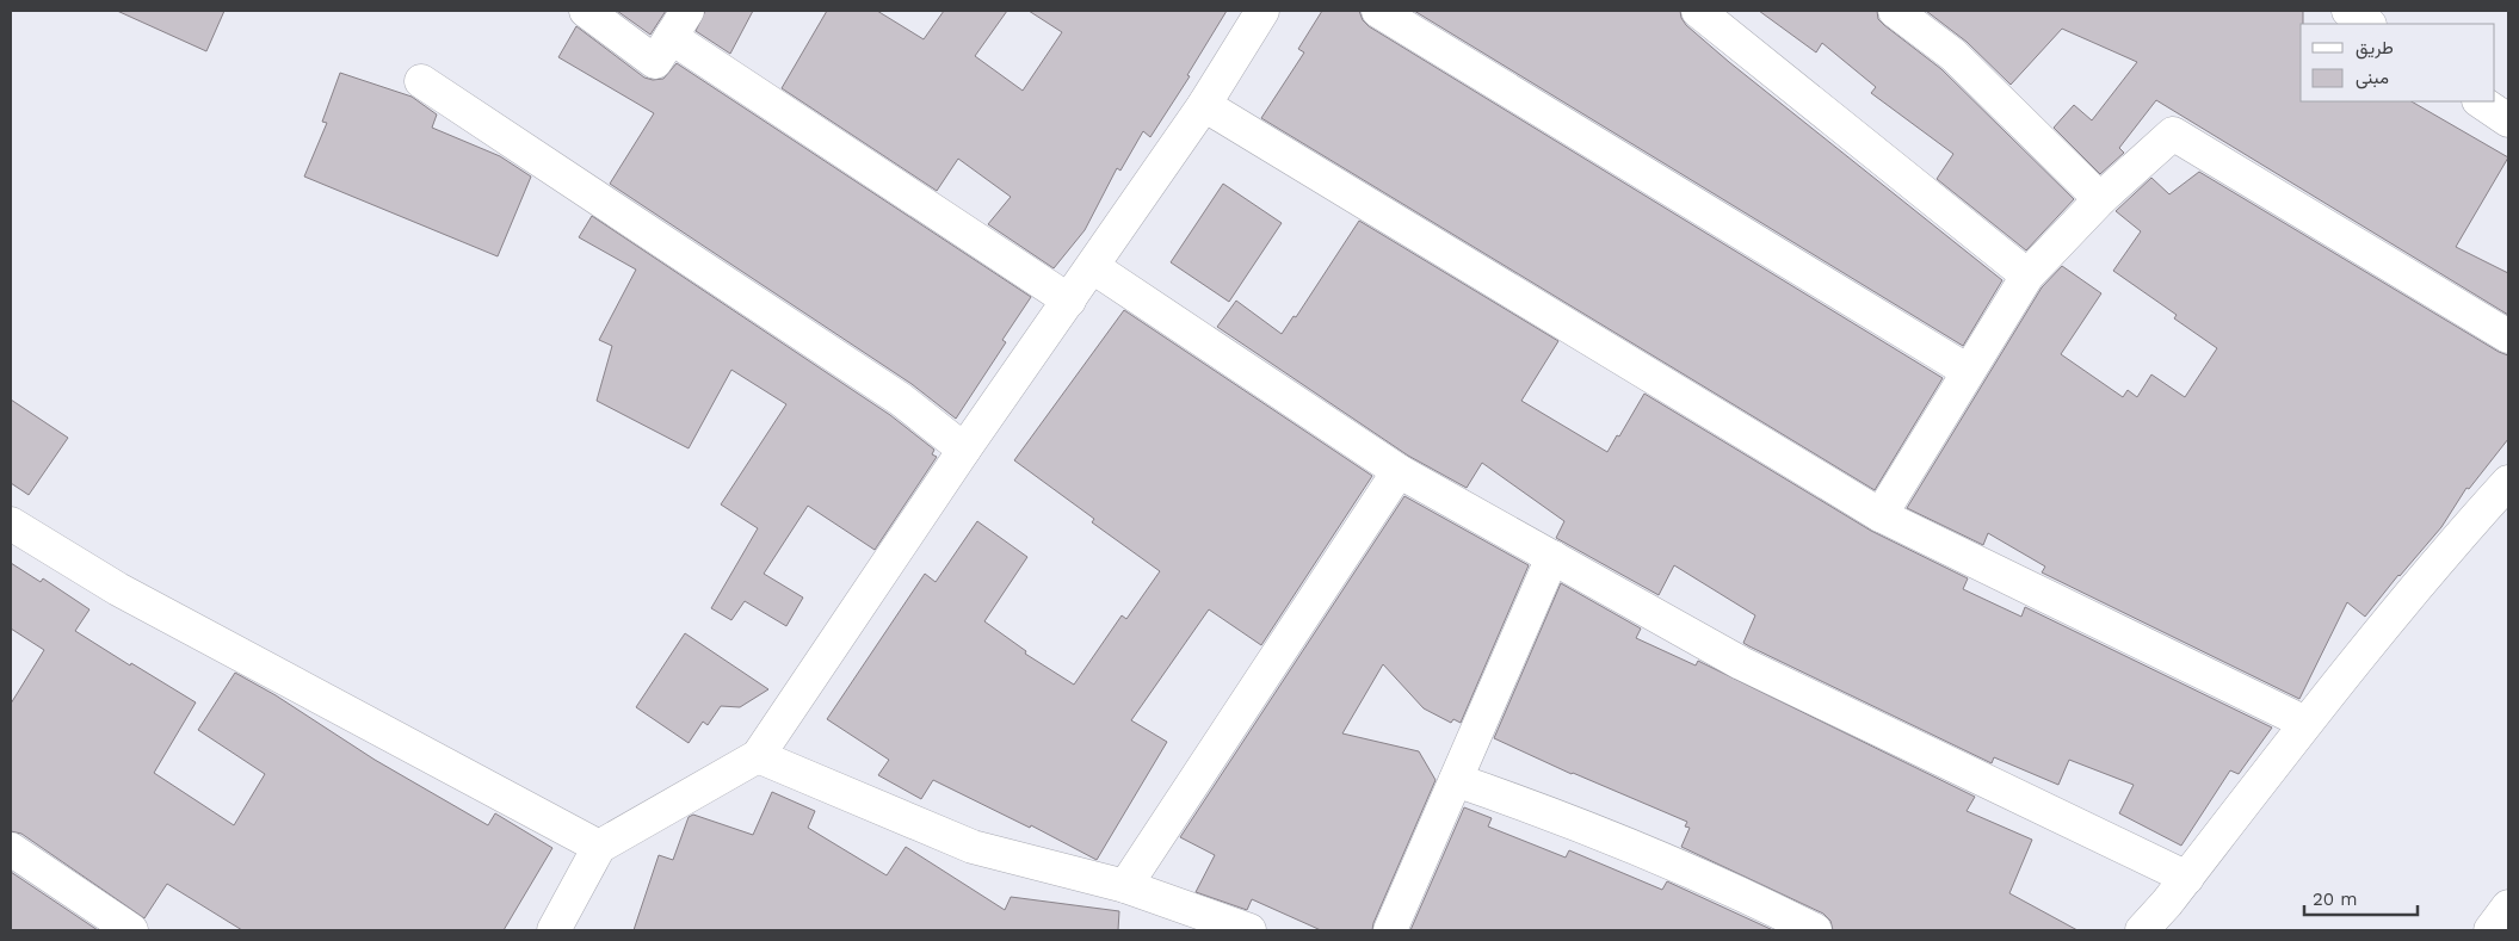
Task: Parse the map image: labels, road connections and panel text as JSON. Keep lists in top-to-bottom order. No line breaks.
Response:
{"legend":["طريق","مبنى"],"scale_bar":"20 m"}
